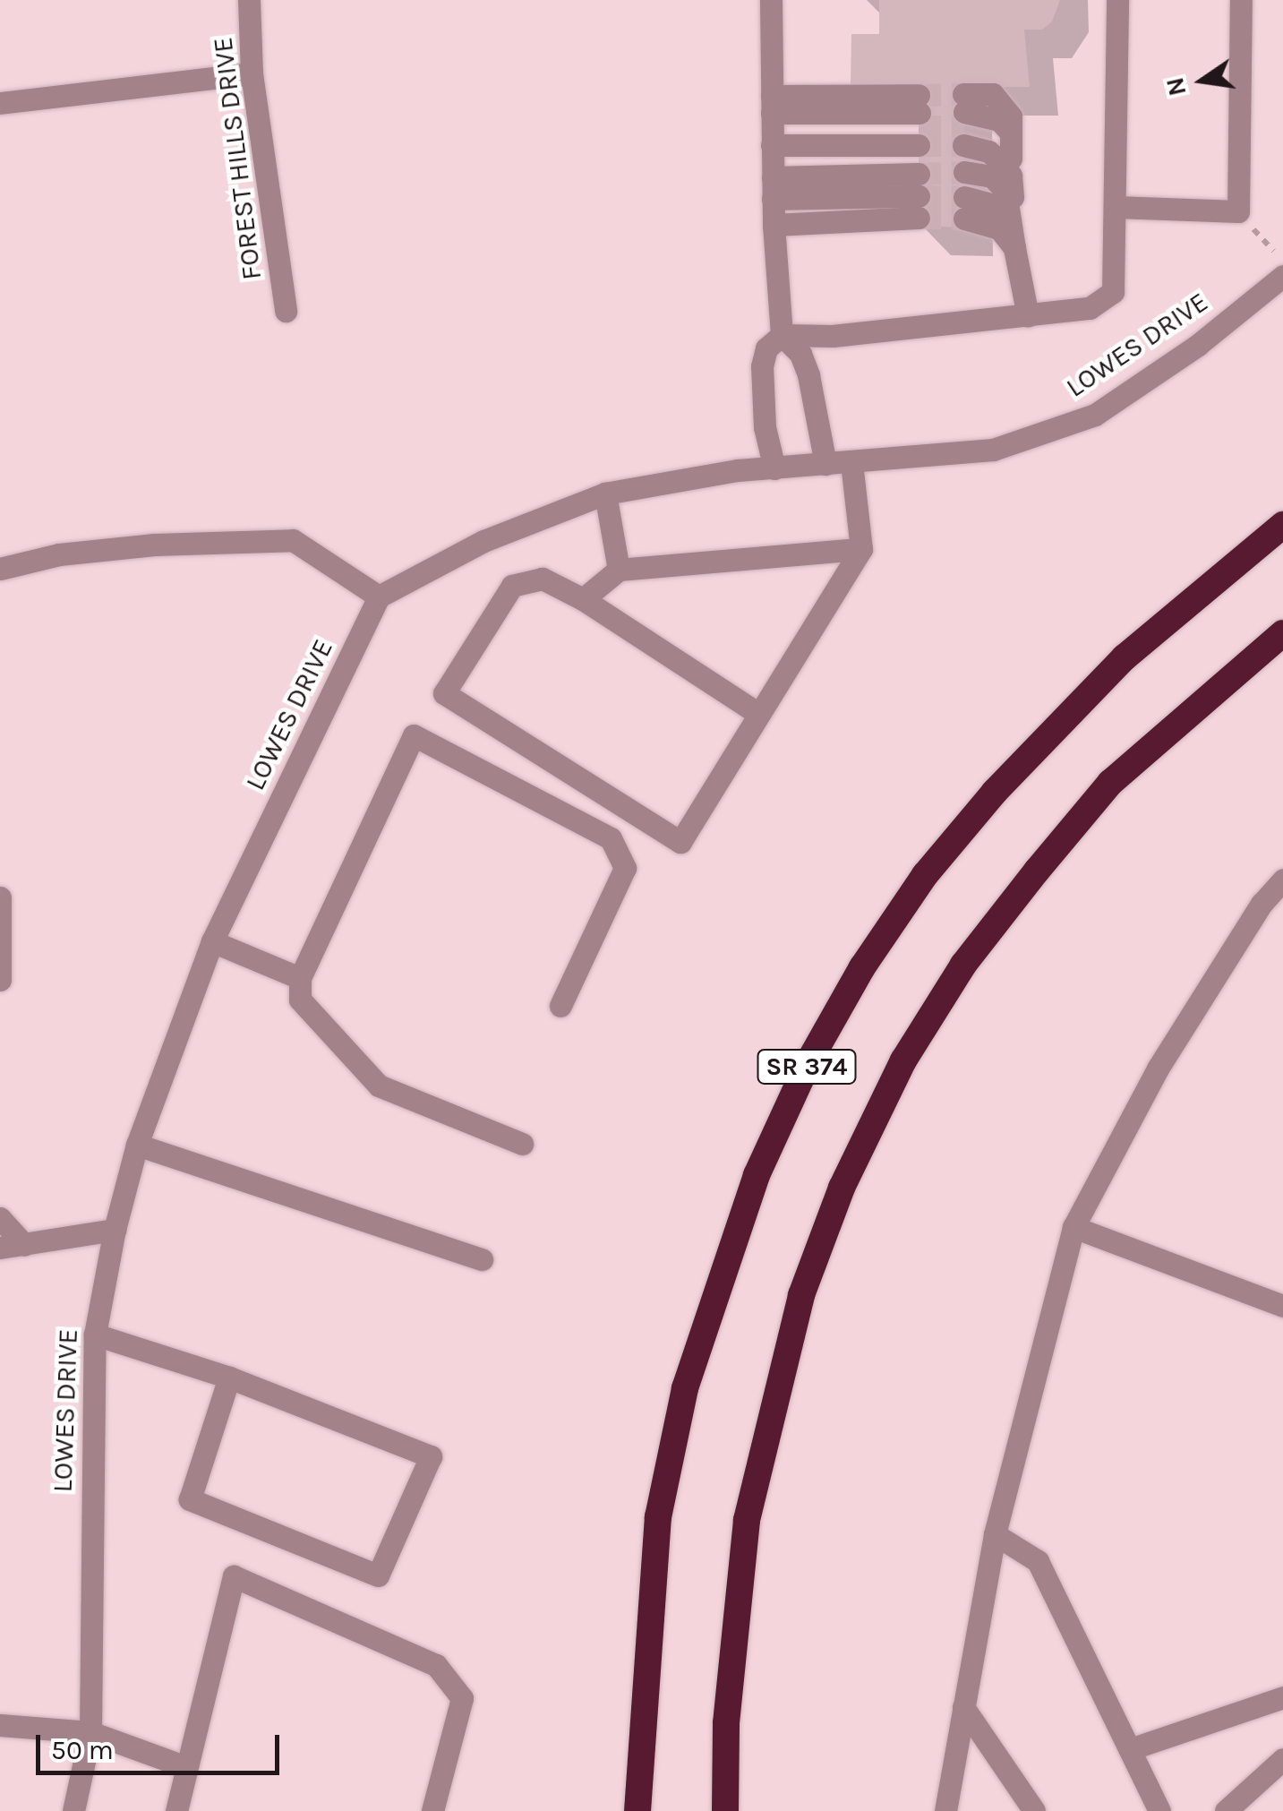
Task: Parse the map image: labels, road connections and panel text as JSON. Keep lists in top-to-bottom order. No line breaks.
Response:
{"streets":{"highway":["SR 374"],"street":["FOREST HILLS DRIVE","LOWES DRIVE"]},"scale_bar":"50 m","north":"left"}
